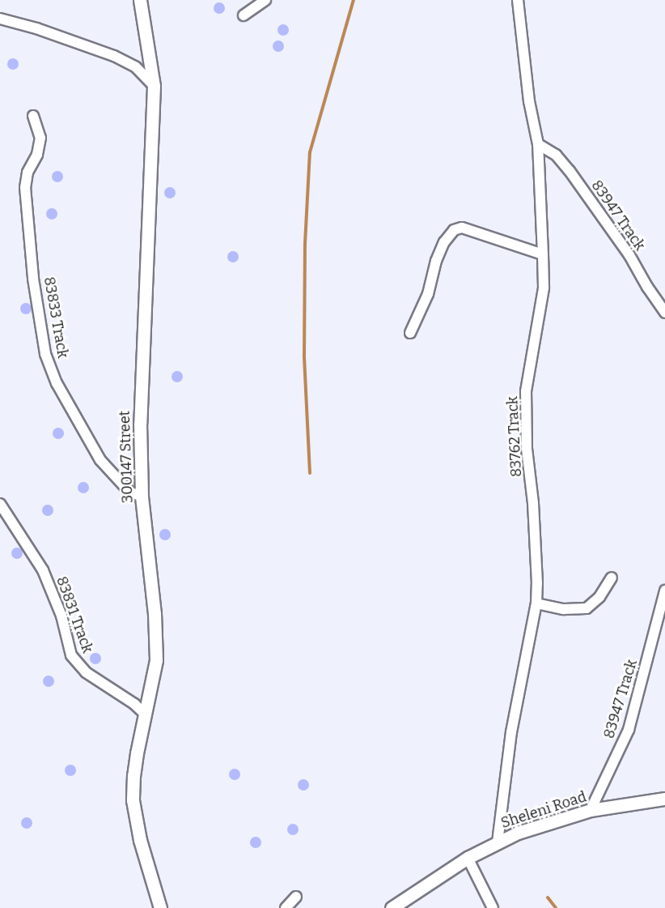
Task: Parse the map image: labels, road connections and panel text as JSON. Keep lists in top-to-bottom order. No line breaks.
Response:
{"streets":{"street":["83947 Track","83833 Track","83762 Track","300147 Street","83831 Track","Sheleni Road"]},"crossings":[["83947 Track","83762 Track"],["83947 Track","Sheleni Road"],["83833 Track","300147 Street"],["83762 Track","Sheleni Road"],["300147 Street","83831 Track"]]}
